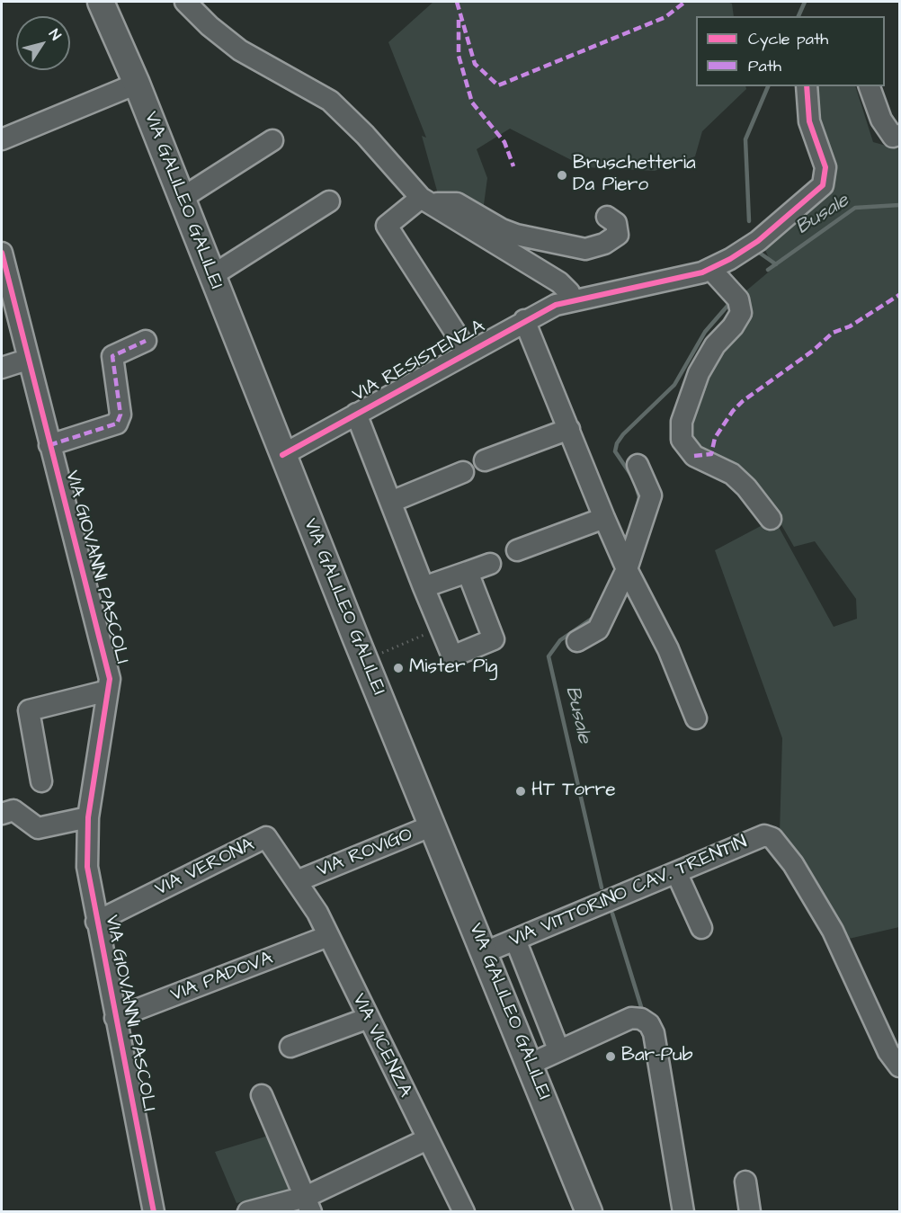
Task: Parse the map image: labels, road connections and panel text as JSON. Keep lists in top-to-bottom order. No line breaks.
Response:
{"streets":{"main road":["VIA GALILEO GALILEI"],"street":["VIA RESISTENZA","VIA GIOVANNI PASCOLI","VIA ROVIGO","VIA VERONA","VIA VITTORINO CAV. TRENTIN","VIA PADOVA","VIA VICENZA"]},"crossings":[["VIA GALILEO GALILEI","VIA RESISTENZA"],["VIA GALILEO GALILEI","VIA ROVIGO"],["VIA GALILEO GALILEI","VIA VITTORINO CAV. TRENTIN"],["VIA GIOVANNI PASCOLI","VIA VERONA"],["VIA GIOVANNI PASCOLI","VIA PADOVA"],["VIA ROVIGO","VIA VERONA"],["VIA ROVIGO","VIA VICENZA"],["VIA VERONA","VIA VICENZA"],["VIA PADOVA","VIA VICENZA"]],"water":["Busale"],"places":["Bruschetteria Da Piero","Mister Pig","HT Torre","Bar-Pub"],"legend":["Cycle path","Path"],"north":"top right"}
